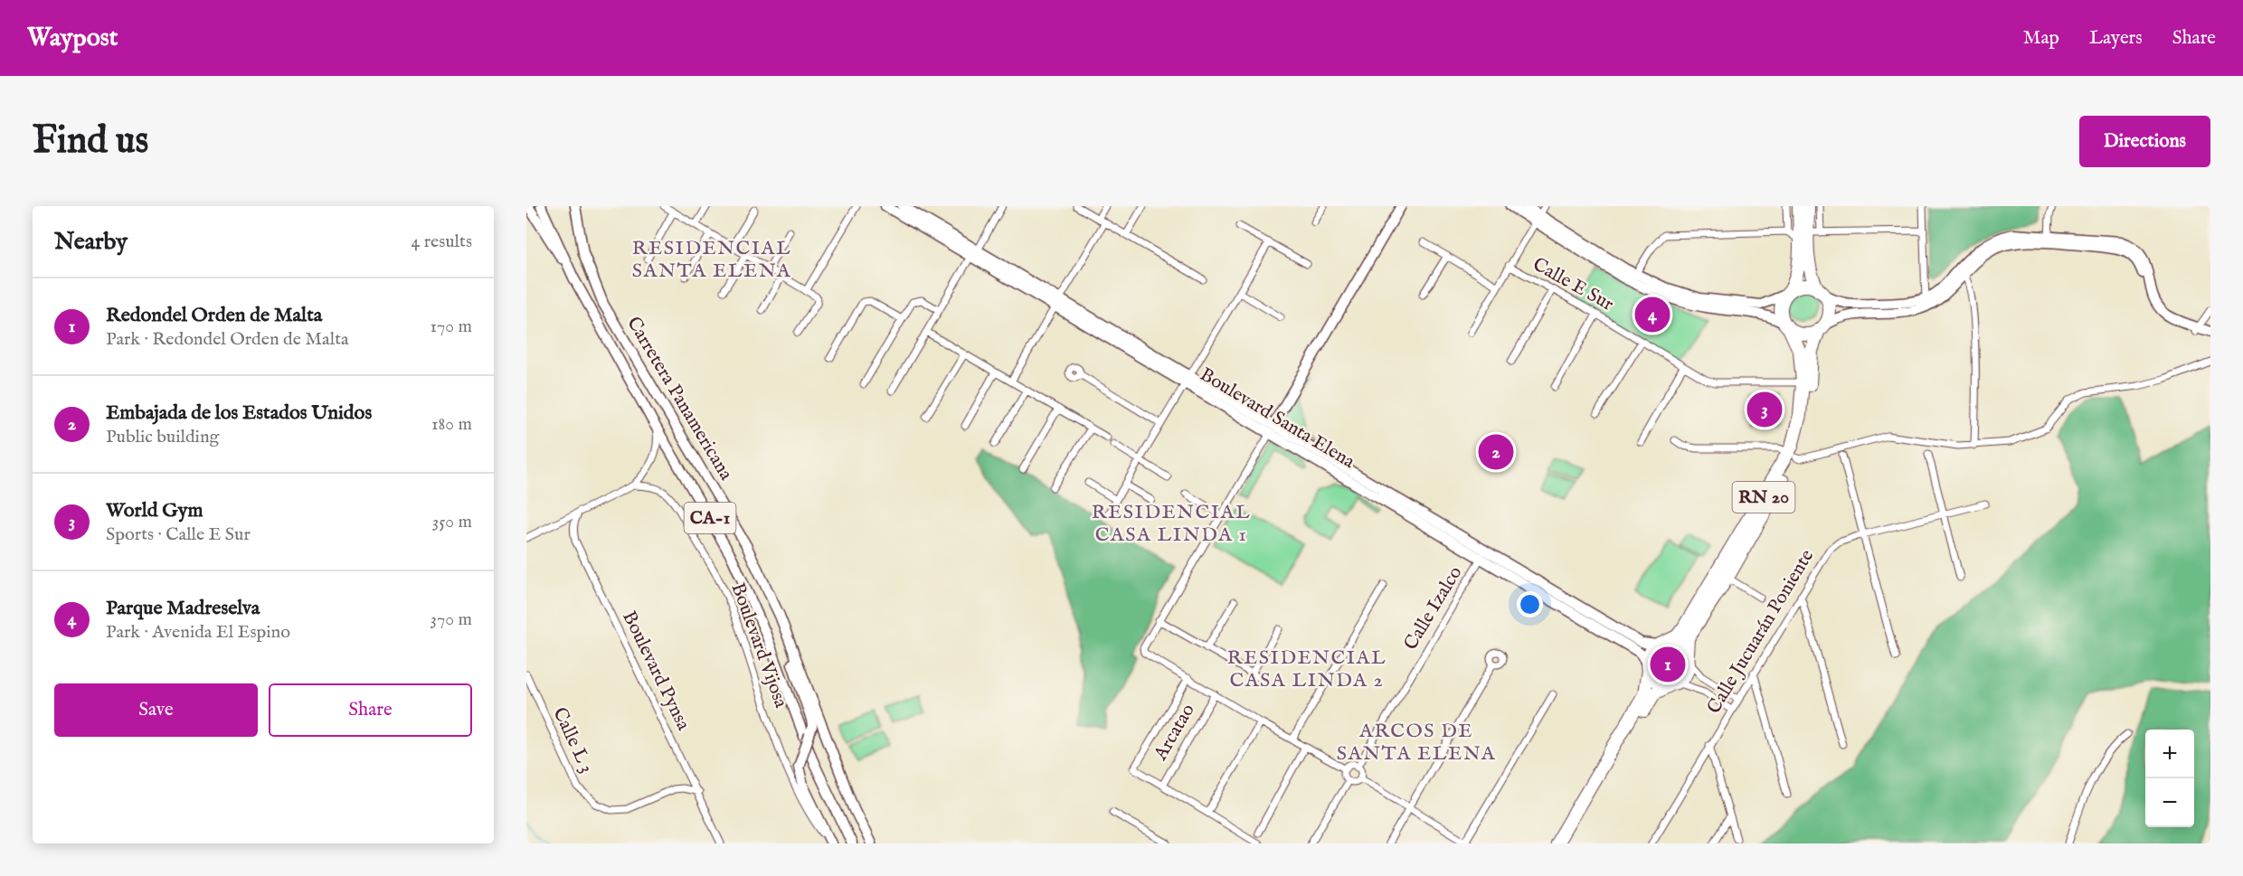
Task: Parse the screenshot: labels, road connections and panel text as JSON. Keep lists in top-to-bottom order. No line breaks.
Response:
{"streets":{"highway":["RN 20"],"main road":["Carretera Panamericana","Boulevard Santa Elena","CA-1"],"street":["Calle E Sur","Calle Izalco","Calle Jucuarán Poniente","Boulevard Vijosa","Boulevard Pynsa","Arcatao","Calle L 3"]},"crossings":[["Calle E Sur","RN 20"],["Boulevard Santa Elena","RN 20"],["Boulevard Santa Elena","Calle Izalco"],["Boulevard Pynsa","Calle L 3"]],"districts":["RESIDENCIAL SANTA ELENA","RESIDENCIAL CASA LINDA 1","RESIDENCIAL CASA LINDA 2","ARCOS DE SANTA ELENA"],"page":{"header":"Waypost","nav":["Map","Layers","Share"],"buttons":["Directions",["Save","Share"]],"title":"Find us","heading":["Nearby","4 results"],"list":[{"mark":"1","name":"Redondel Orden de Malta","note":"Park · Redondel Orden de Malta","value":"170 m"},{"mark":"2","name":"Embajada de los Estados Unidos","note":"Public building","value":"180 m"},{"mark":"3","name":"World Gym","note":"Sports · Calle E Sur","value":"350 m"},{"mark":"4","name":"Parque Madreselva","note":"Park · Avenida El Espino","value":"370 m"}],"pins":["4","3","2","1"],"map_buttons":["+","−"]}}
